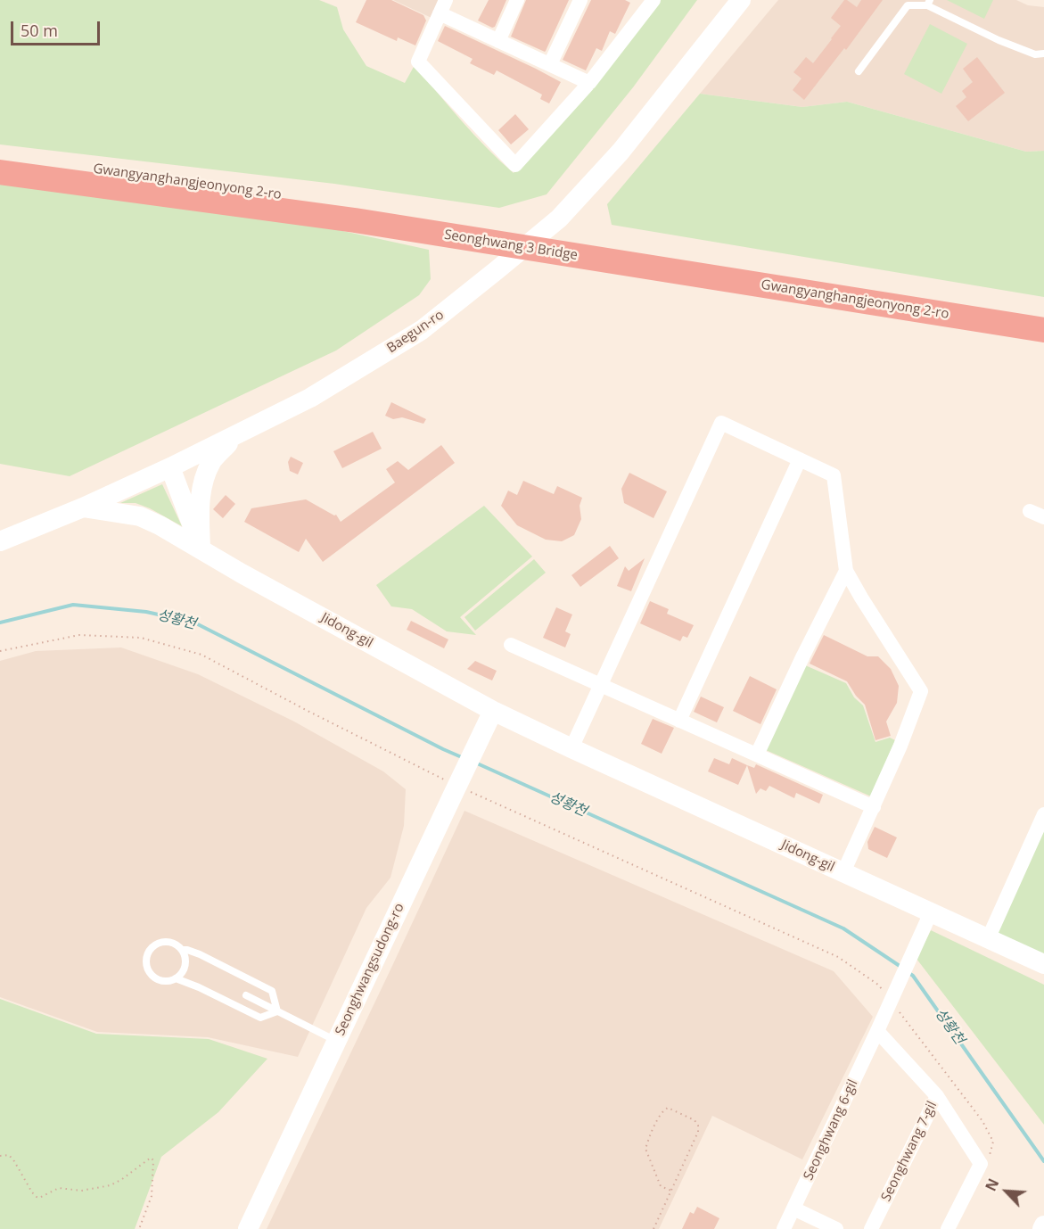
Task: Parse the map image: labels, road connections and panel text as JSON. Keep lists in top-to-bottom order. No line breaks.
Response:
{"streets":{"highway":["Gwangyanghangjeonyong 2-ro","Seonghwang 3 Bridge"],"street":["Baegun-ro","Jidong-gil","Seonghwangsudong-ro","Seonghwang 6-gil","Seonghwang 7-gil"]},"crossings":[["Gwangyanghangjeonyong 2-ro","Seonghwang 3 Bridge"],["Baegun-ro","Jidong-gil"],["Jidong-gil","Seonghwangsudong-ro"],["Jidong-gil","Seonghwang 6-gil"],["Seonghwang 6-gil","Seonghwang 7-gil"]],"water":["성황천"],"scale_bar":"50 m","north":"top left"}
